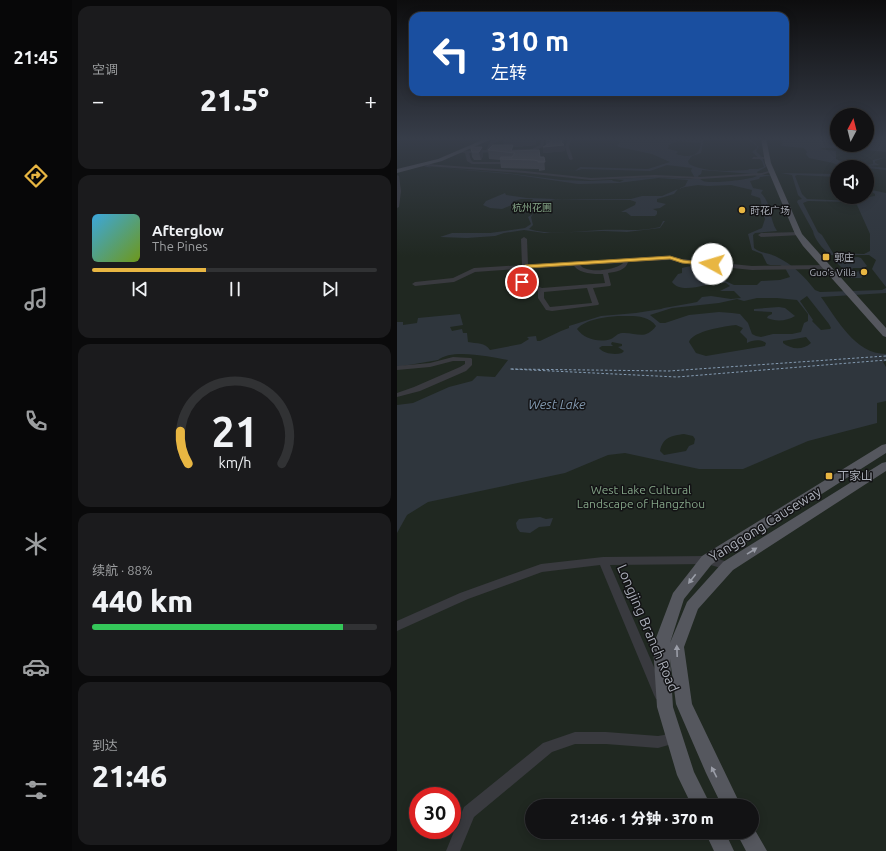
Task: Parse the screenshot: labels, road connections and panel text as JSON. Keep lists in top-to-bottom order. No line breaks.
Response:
{"streets":{"main road":["Yanggong Causeway"],"street":["Longjing Branch Road"]},"crossings":[["Yanggong Causeway","Longjing Branch Road"]],"water":["West Lake"],"parks":["杭州花圃","West Lake Cultural Landscape of Hangzhou"],"places":{"other":["莳花广场","Guo's Villa"],"transit":["郭庄","丁家山"]},"north":"top","page":{"tabs":"21:45","tile":["空调",["续航 · 88%","440 km"],["到达","21:46"]],"turn":["310 m","左转"],"heat":["−","21.5°","+"],"song":["Afterglow","The Pines"],"limit":"30","trip":"21:46 · 1 分钟 · 370 m","gauge":["21","km/h"]}}
